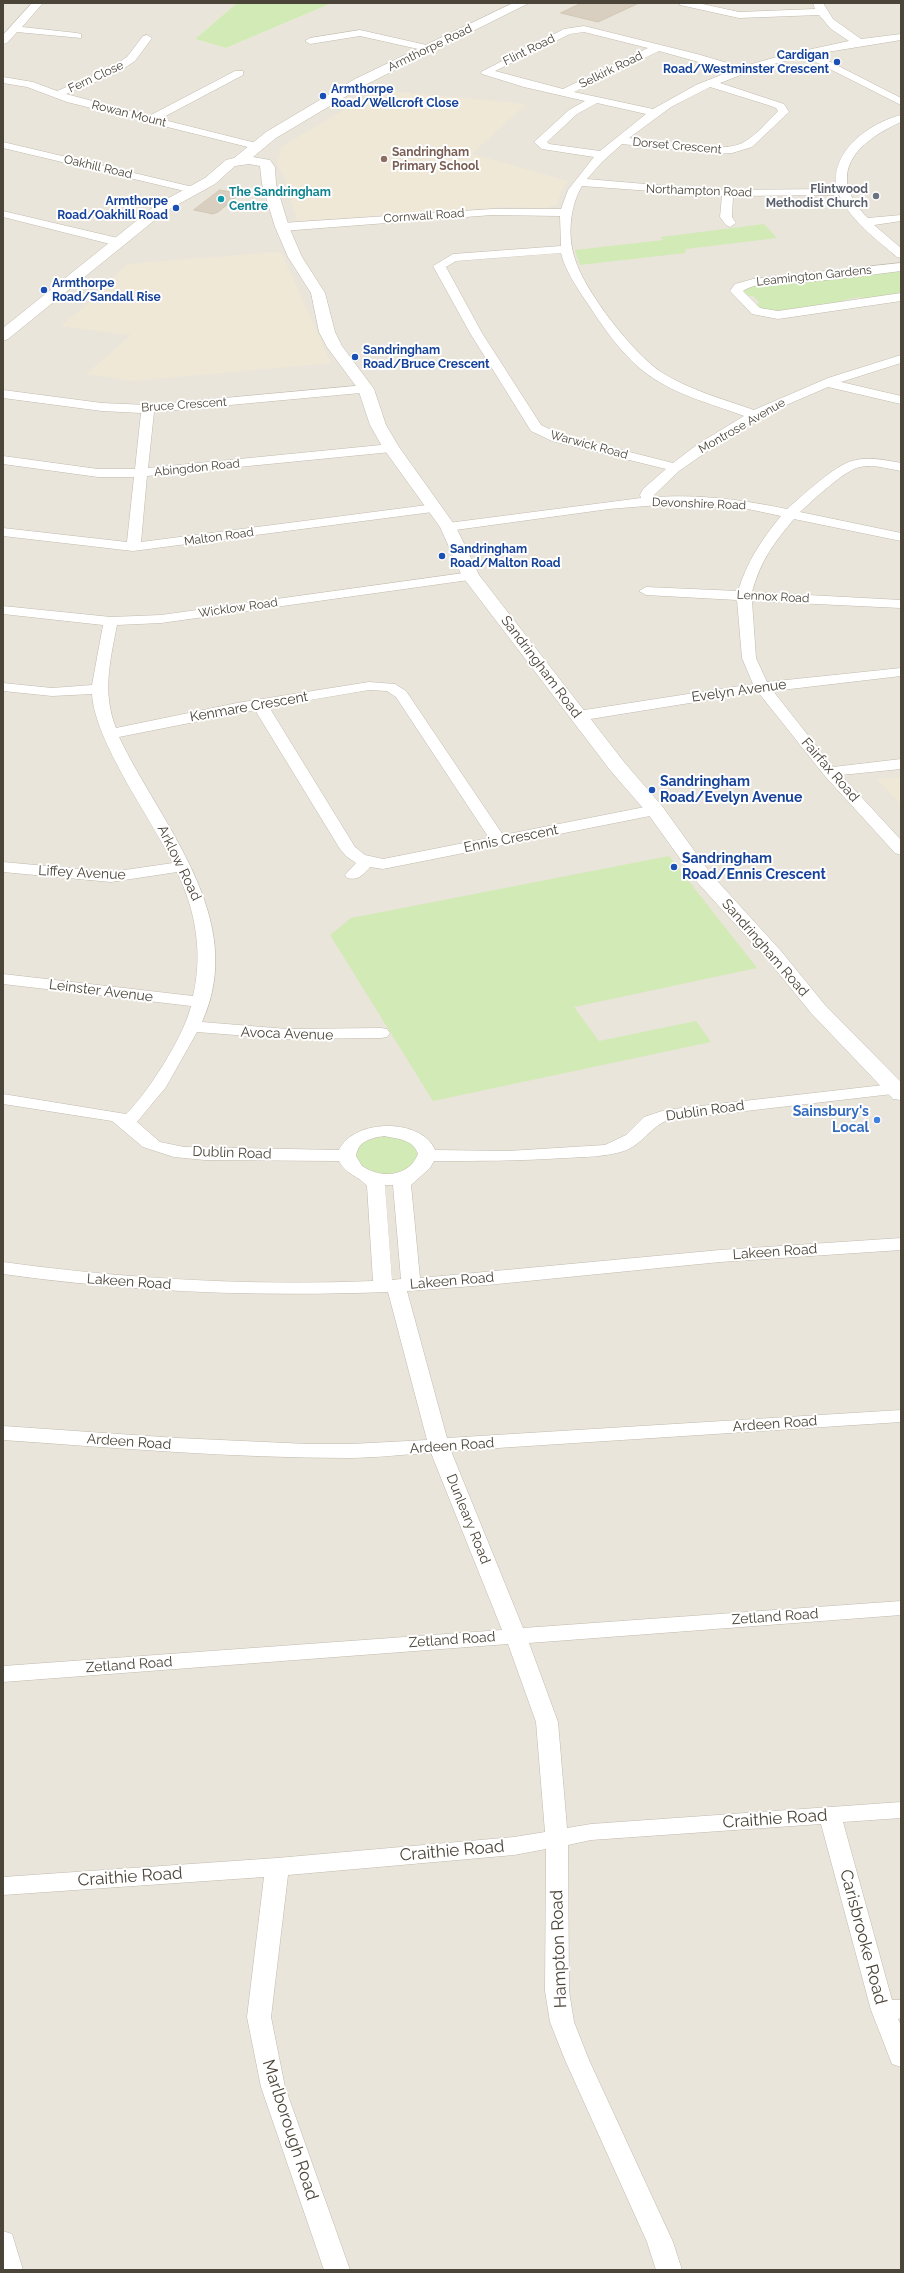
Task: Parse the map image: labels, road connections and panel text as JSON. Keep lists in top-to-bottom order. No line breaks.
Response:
{"streets":{"street":["Armthorpe Road","Flint Road","Selkirk Road","Fern Close","Rowan Mount","Dorset Crescent","Oakhill Road","Northampton Road","Cornwall Road","Leamington Gardens","Bruce Crescent","Montrose Avenue","Warwick Road","Abingdon Road","Devonshire Road","Malton Road","Lennox Road","Wicklow Road","Sandringham Road","Evelyn Avenue","Kenmare Crescent","Fairfax Road","Ennis Crescent","Arklow Road","Liffey Avenue","Leinster Avenue","Avoca Avenue","Dublin Road","Lakeen Road","Ardeen Road","Dunleary Road","Zetland Road","Craithie Road","Carisbrooke Road","Hampton Road","Marlborough Road"]},"crossings":[["Armthorpe Road","Rowan Mount"],["Armthorpe Road","Oakhill Road"],["Flint Road","Selkirk Road"],["Fern Close","Rowan Mount"],["Cornwall Road","Sandringham Road"],["Bruce Crescent","Sandringham Road"],["Montrose Avenue","Warwick Road"],["Montrose Avenue","Devonshire Road"],["Abingdon Road","Sandringham Road"],["Devonshire Road","Sandringham Road"],["Malton Road","Sandringham Road"],["Lennox Road","Fairfax Road"],["Wicklow Road","Sandringham Road"],["Wicklow Road","Arklow Road"],["Sandringham Road","Evelyn Avenue"],["Sandringham Road","Ennis Crescent"],["Sandringham Road","Dublin Road"],["Evelyn Avenue","Fairfax Road"],["Kenmare Crescent","Ennis Crescent"],["Kenmare Crescent","Arklow Road"],["Arklow Road","Liffey Avenue"],["Arklow Road","Leinster Avenue"],["Arklow Road","Avoca Avenue"],["Arklow Road","Dublin Road"],["Dublin Road","Dunleary Road"],["Lakeen Road","Dunleary Road"],["Ardeen Road","Dunleary Road"],["Dunleary Road","Zetland Road"],["Dunleary Road","Hampton Road"],["Zetland Road","Hampton Road"],["Craithie Road","Carisbrooke Road"],["Craithie Road","Hampton Road"],["Craithie Road","Marlborough Road"]],"places":["Cardigan Road/Westminster Crescent","Armthorpe Road/Wellcroft Close","Sandringham Primary School","Flintwood Methodist Church","The Sandringham Centre","Armthorpe Road/Oakhill Road","Armthorpe Road/Sandall Rise","Sandringham Road/Bruce Crescent","Sandringham Road/Malton Road","Sandringham Road/Evelyn Avenue","Sandringham Road/Ennis Crescent","Sainsbury's Local"]}
